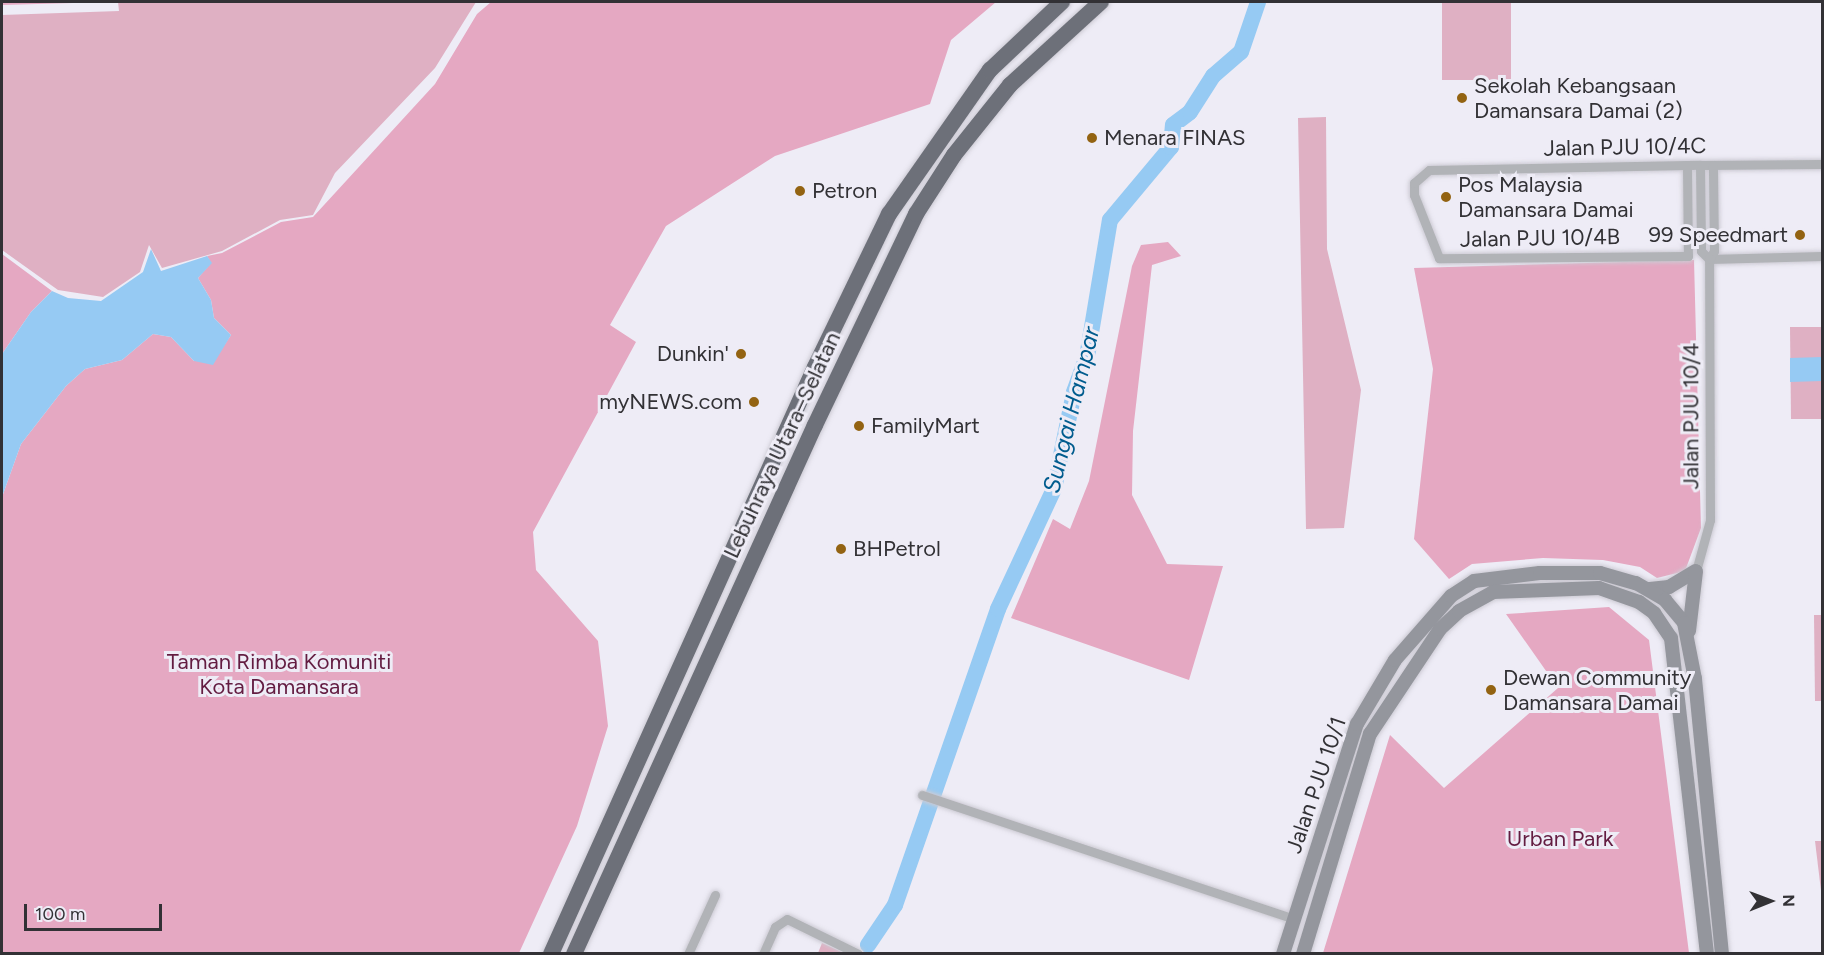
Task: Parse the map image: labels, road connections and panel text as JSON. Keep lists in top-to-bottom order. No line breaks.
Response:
{"streets":{"highway":["Lebuhraya Utara–Selatan"],"street":["Jalan PJU 10/4C","Jalan PJU 10/4B","Jalan PJU 10/4","Jalan PJU 10/1"]},"crossings":[["Jalan PJU 10/4C","Jalan PJU 10/4B"],["Jalan PJU 10/4C","Jalan PJU 10/4"]],"water":["Sungai Hampar"],"parks":["Taman Rimba Komuniti Kota Damansara","Urban Park"],"places":["Sekolah Kebangsaan Damansara Damai (2)","Menara FINAS","Petron","Pos Malaysia Damansara Damai","99 Speedmart","Dunkin'","myNEWS.com","FamilyMart","BHPetrol","Dewan Community Damansara Damai"],"scale_bar":"100 m","north":"right"}
